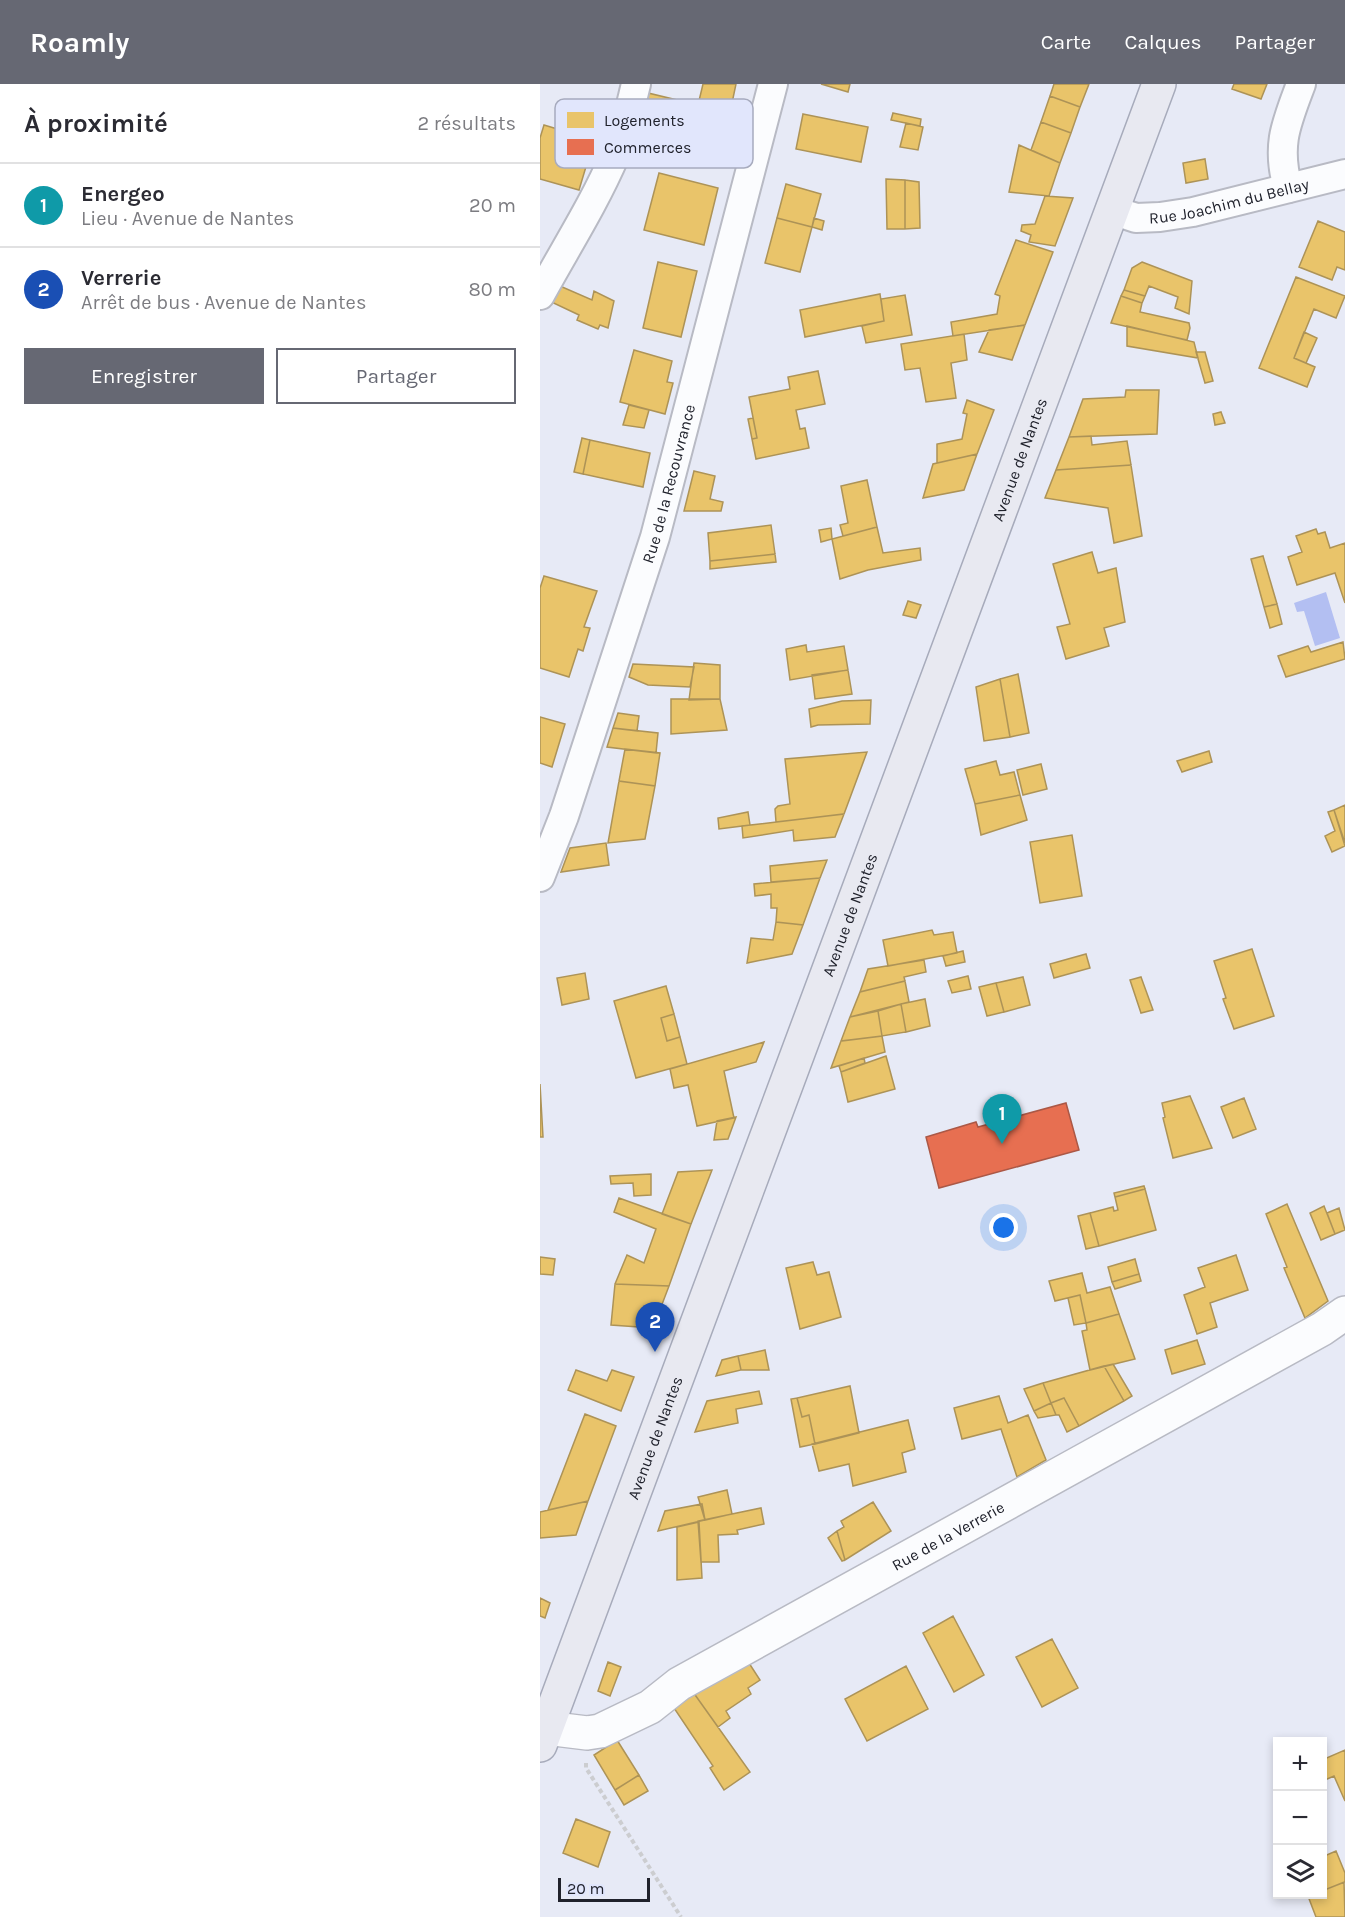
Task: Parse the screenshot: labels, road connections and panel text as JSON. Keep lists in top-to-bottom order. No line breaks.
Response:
{"streets":{"main road":["Avenue de Nantes"],"street":["Rue Joachim du Bellay","Rue de la Recouvrance","Rue de la Verrerie"]},"crossings":[["Rue Joachim du Bellay","Avenue de Nantes"],["Avenue de Nantes","Rue de la Verrerie"]],"legend":["Logements","Commerces"],"scale_bar":"20 m","page":{"header":"Roamly","nav":["Carte","Calques","Partager"],"heading":["À proximité","2 résultats"],"list":[{"mark":"1","name":"Energeo","note":"Lieu · Avenue de Nantes","value":"20 m"},{"mark":"2","name":"Verrerie","note":"Arrêt de bus · Avenue de Nantes","value":"80 m"}],"buttons":["Enregistrer","Partager"],"pins":["1","2"],"map_buttons":["+","−"],"scale":"20 m"}}
